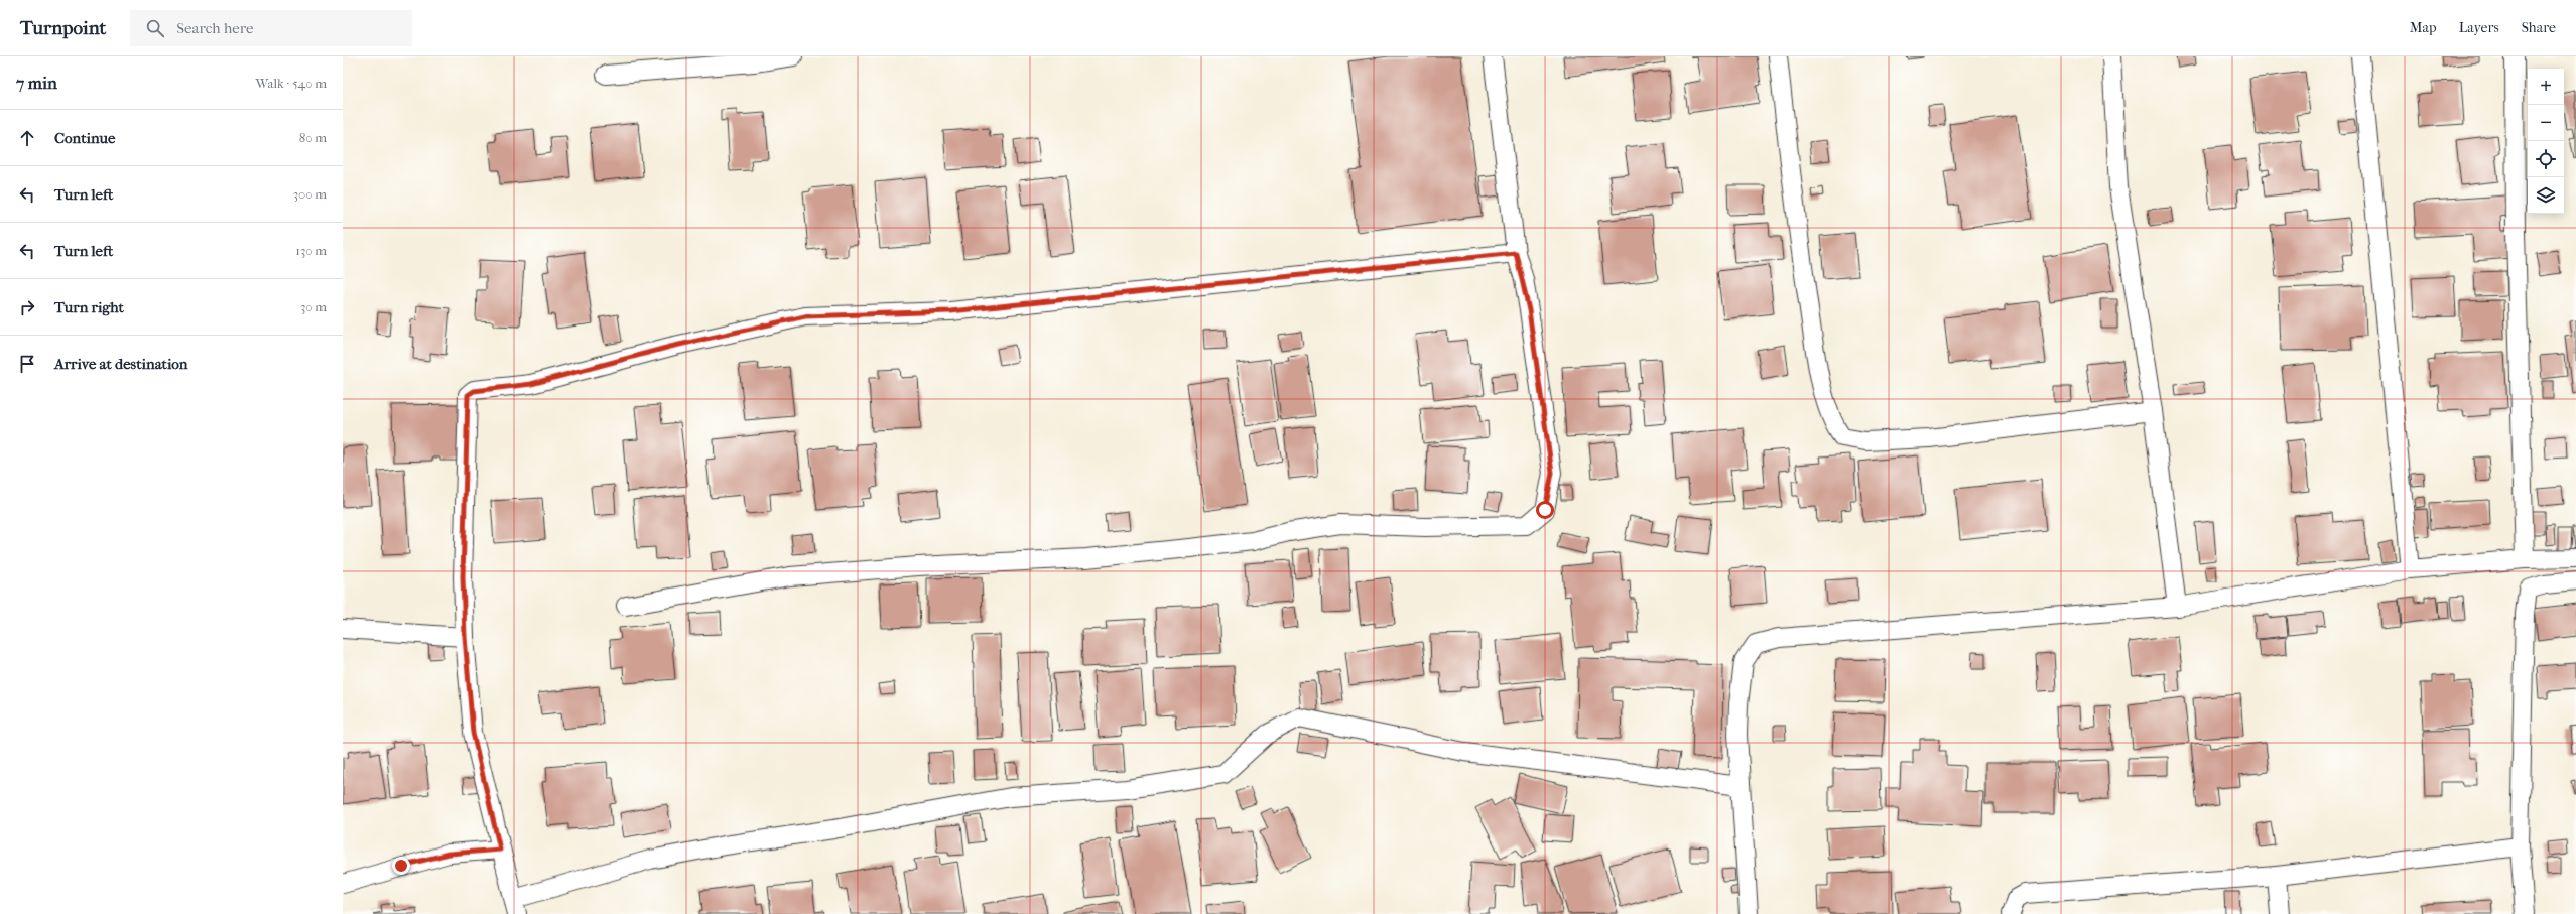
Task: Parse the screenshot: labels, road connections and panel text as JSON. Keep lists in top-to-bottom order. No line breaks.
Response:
{"page":{"header":"Turnpoint","search":"Search here","nav":["Map","Layers","Share"],"heading":["7 min","Walk · 540 m"],"map_buttons":["+","−"],"list":[["Continue","80 m"],["Turn left","300 m"],["Turn left","130 m"],["Turn right","30 m"],"Arrive at destination"]}}
